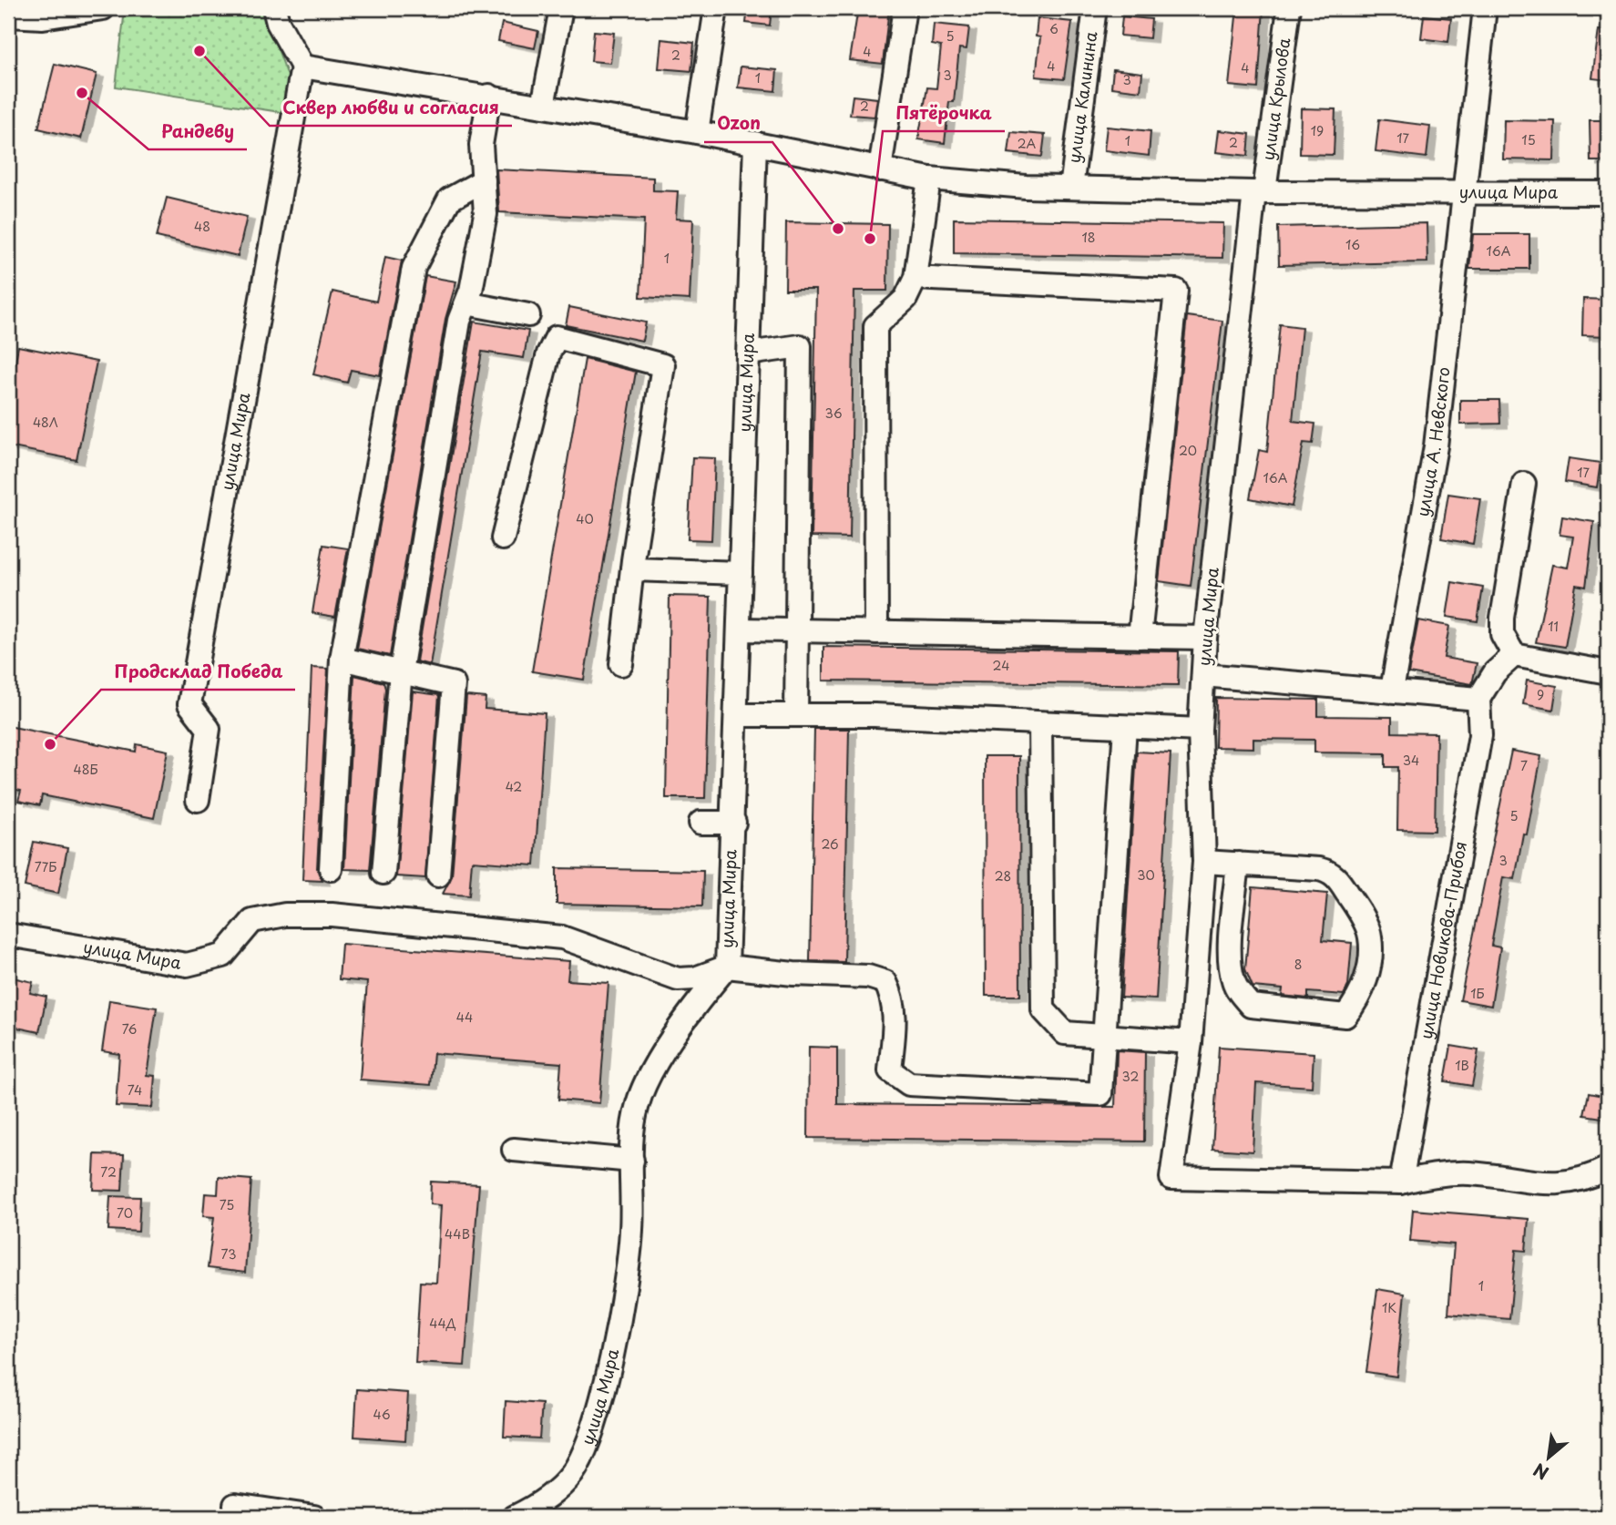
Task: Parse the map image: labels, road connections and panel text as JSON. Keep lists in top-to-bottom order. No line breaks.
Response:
{"streets":{"street":["улица Калинина","улица Крылова","улица Мира","улица А. Невского","улица Новикова-Прибоя"]},"crossings":[["улица Калинина","улица Мира"],["улица Крылова","улица Мира"],["улица Мира","улица А. Невского"],["улица Мира","улица Новикова-Прибоя"]],"places":["Сквер любви и согласия","Рандеву","Ozon","Пятёрочка","Продсклад Победа"],"house_numbers":["6","5","4","2","4","4","3","1","3","2","19","17","15","1","2","2А","48","18","16","16А","1","36","48Л","20","17","16А","40","11","24","9","34","7","48Б","42","5","26","3","77Б","30","28","8","1Б","44","76","1В","32","74","72","75","70","44В","73","1","1К","44Д","46"],"north":"bottom left"}
